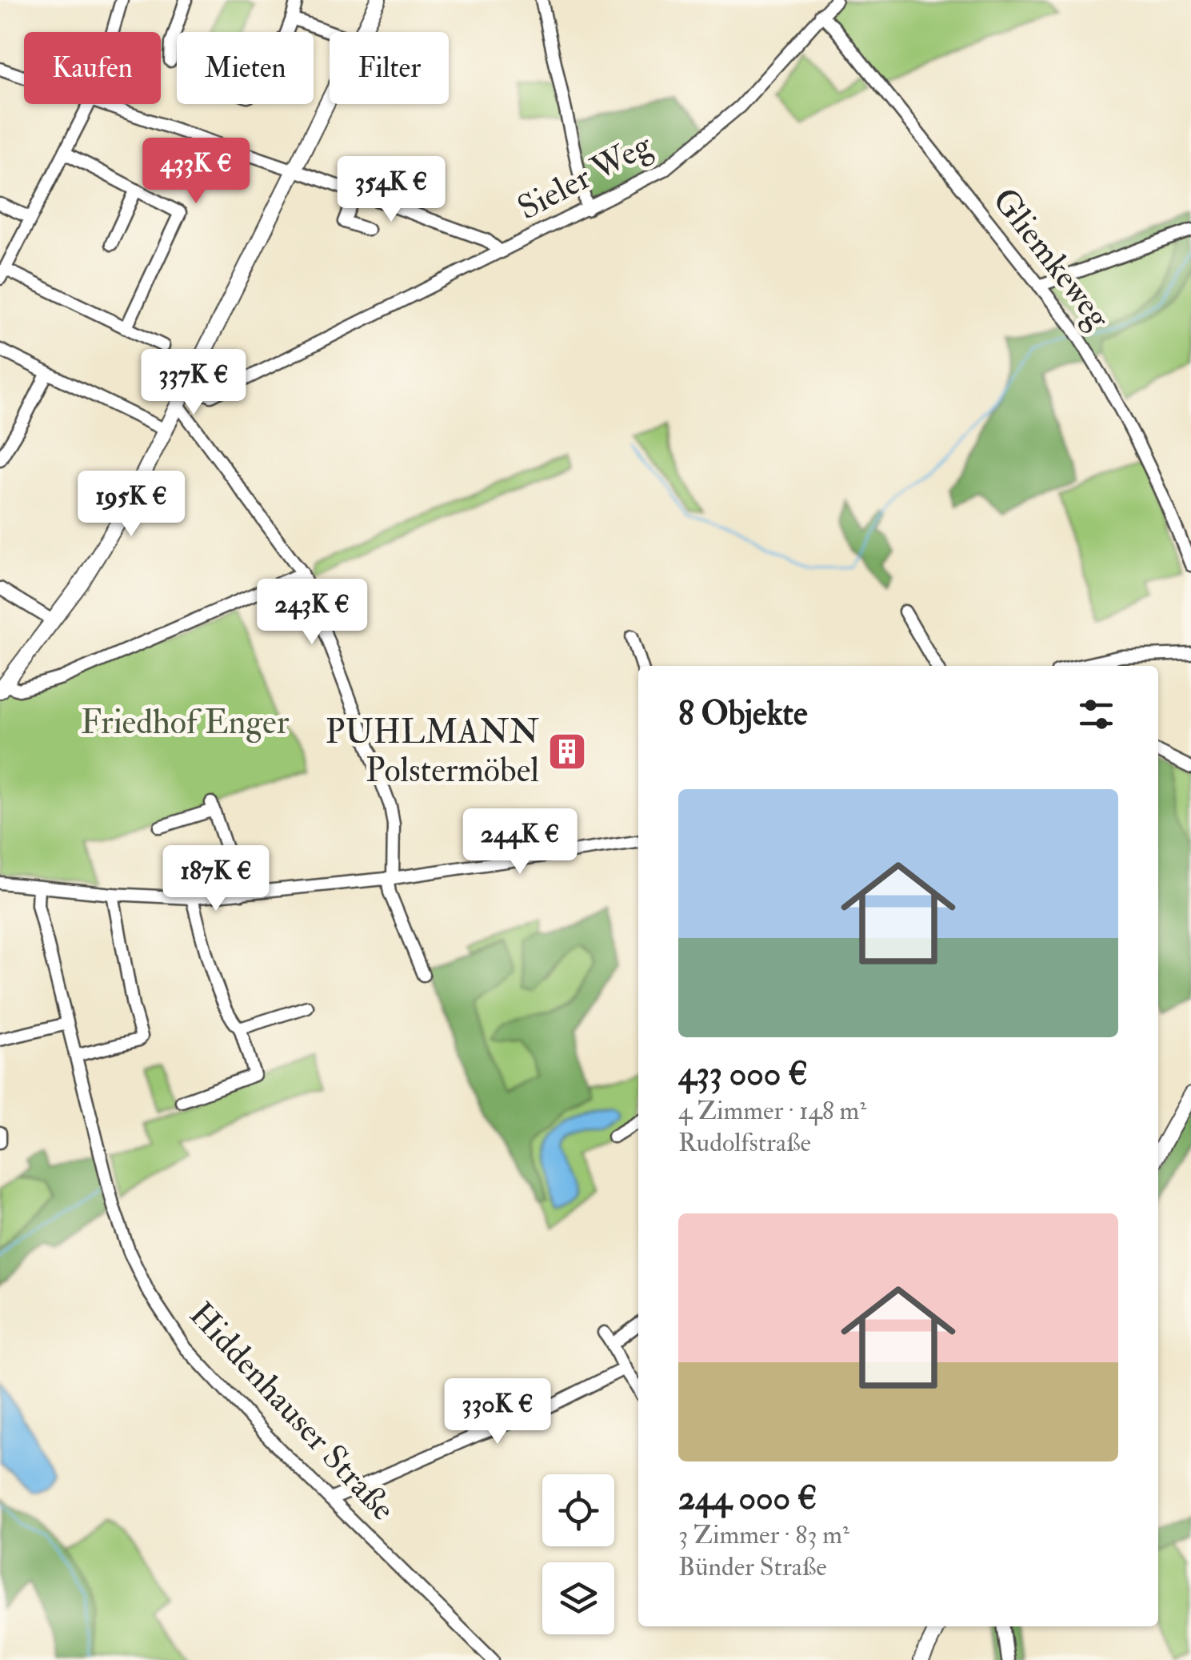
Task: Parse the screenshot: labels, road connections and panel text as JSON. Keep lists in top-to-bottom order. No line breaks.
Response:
{"streets":{"street":["Sieler Weg","Gliemkeweg","Hiddenhauser Straße"]},"crossings":[["Sieler Weg","Gliemkeweg"]],"parks":["Friedhof Enger"],"places":{"building":["PUHLMANN Polstermöbel"]},"page":{"chip":["Kaufen","Mieten","Filter"],"price":["433K €","354K €","337K €","195K €","243K €","244K €","187K €","330K €"],"heading":"8 Objekte","list":[{"name":"433 000 €","note":"4 Zimmer · 148 m² · Rudolfstraße"},{"name":"244 000 €","note":"3 Zimmer · 83 m² · Bünder Straße"}]}}
